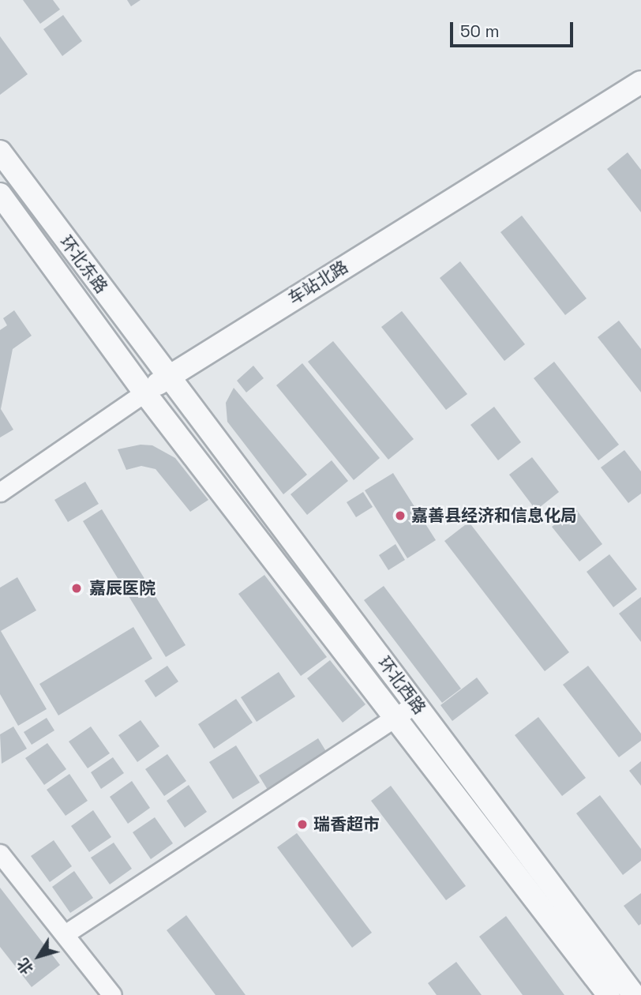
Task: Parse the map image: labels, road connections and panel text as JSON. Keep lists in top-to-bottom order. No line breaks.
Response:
{"streets":{"street":["环北东路","车站北路","环北西路"]},"crossings":[["环北东路","车站北路"],["环北东路","环北西路"],["车站北路","环北西路"]],"places":["嘉善县经济和信息化局","嘉辰医院","瑞香超市"],"scale_bar":"50 m","north":"bottom left"}
